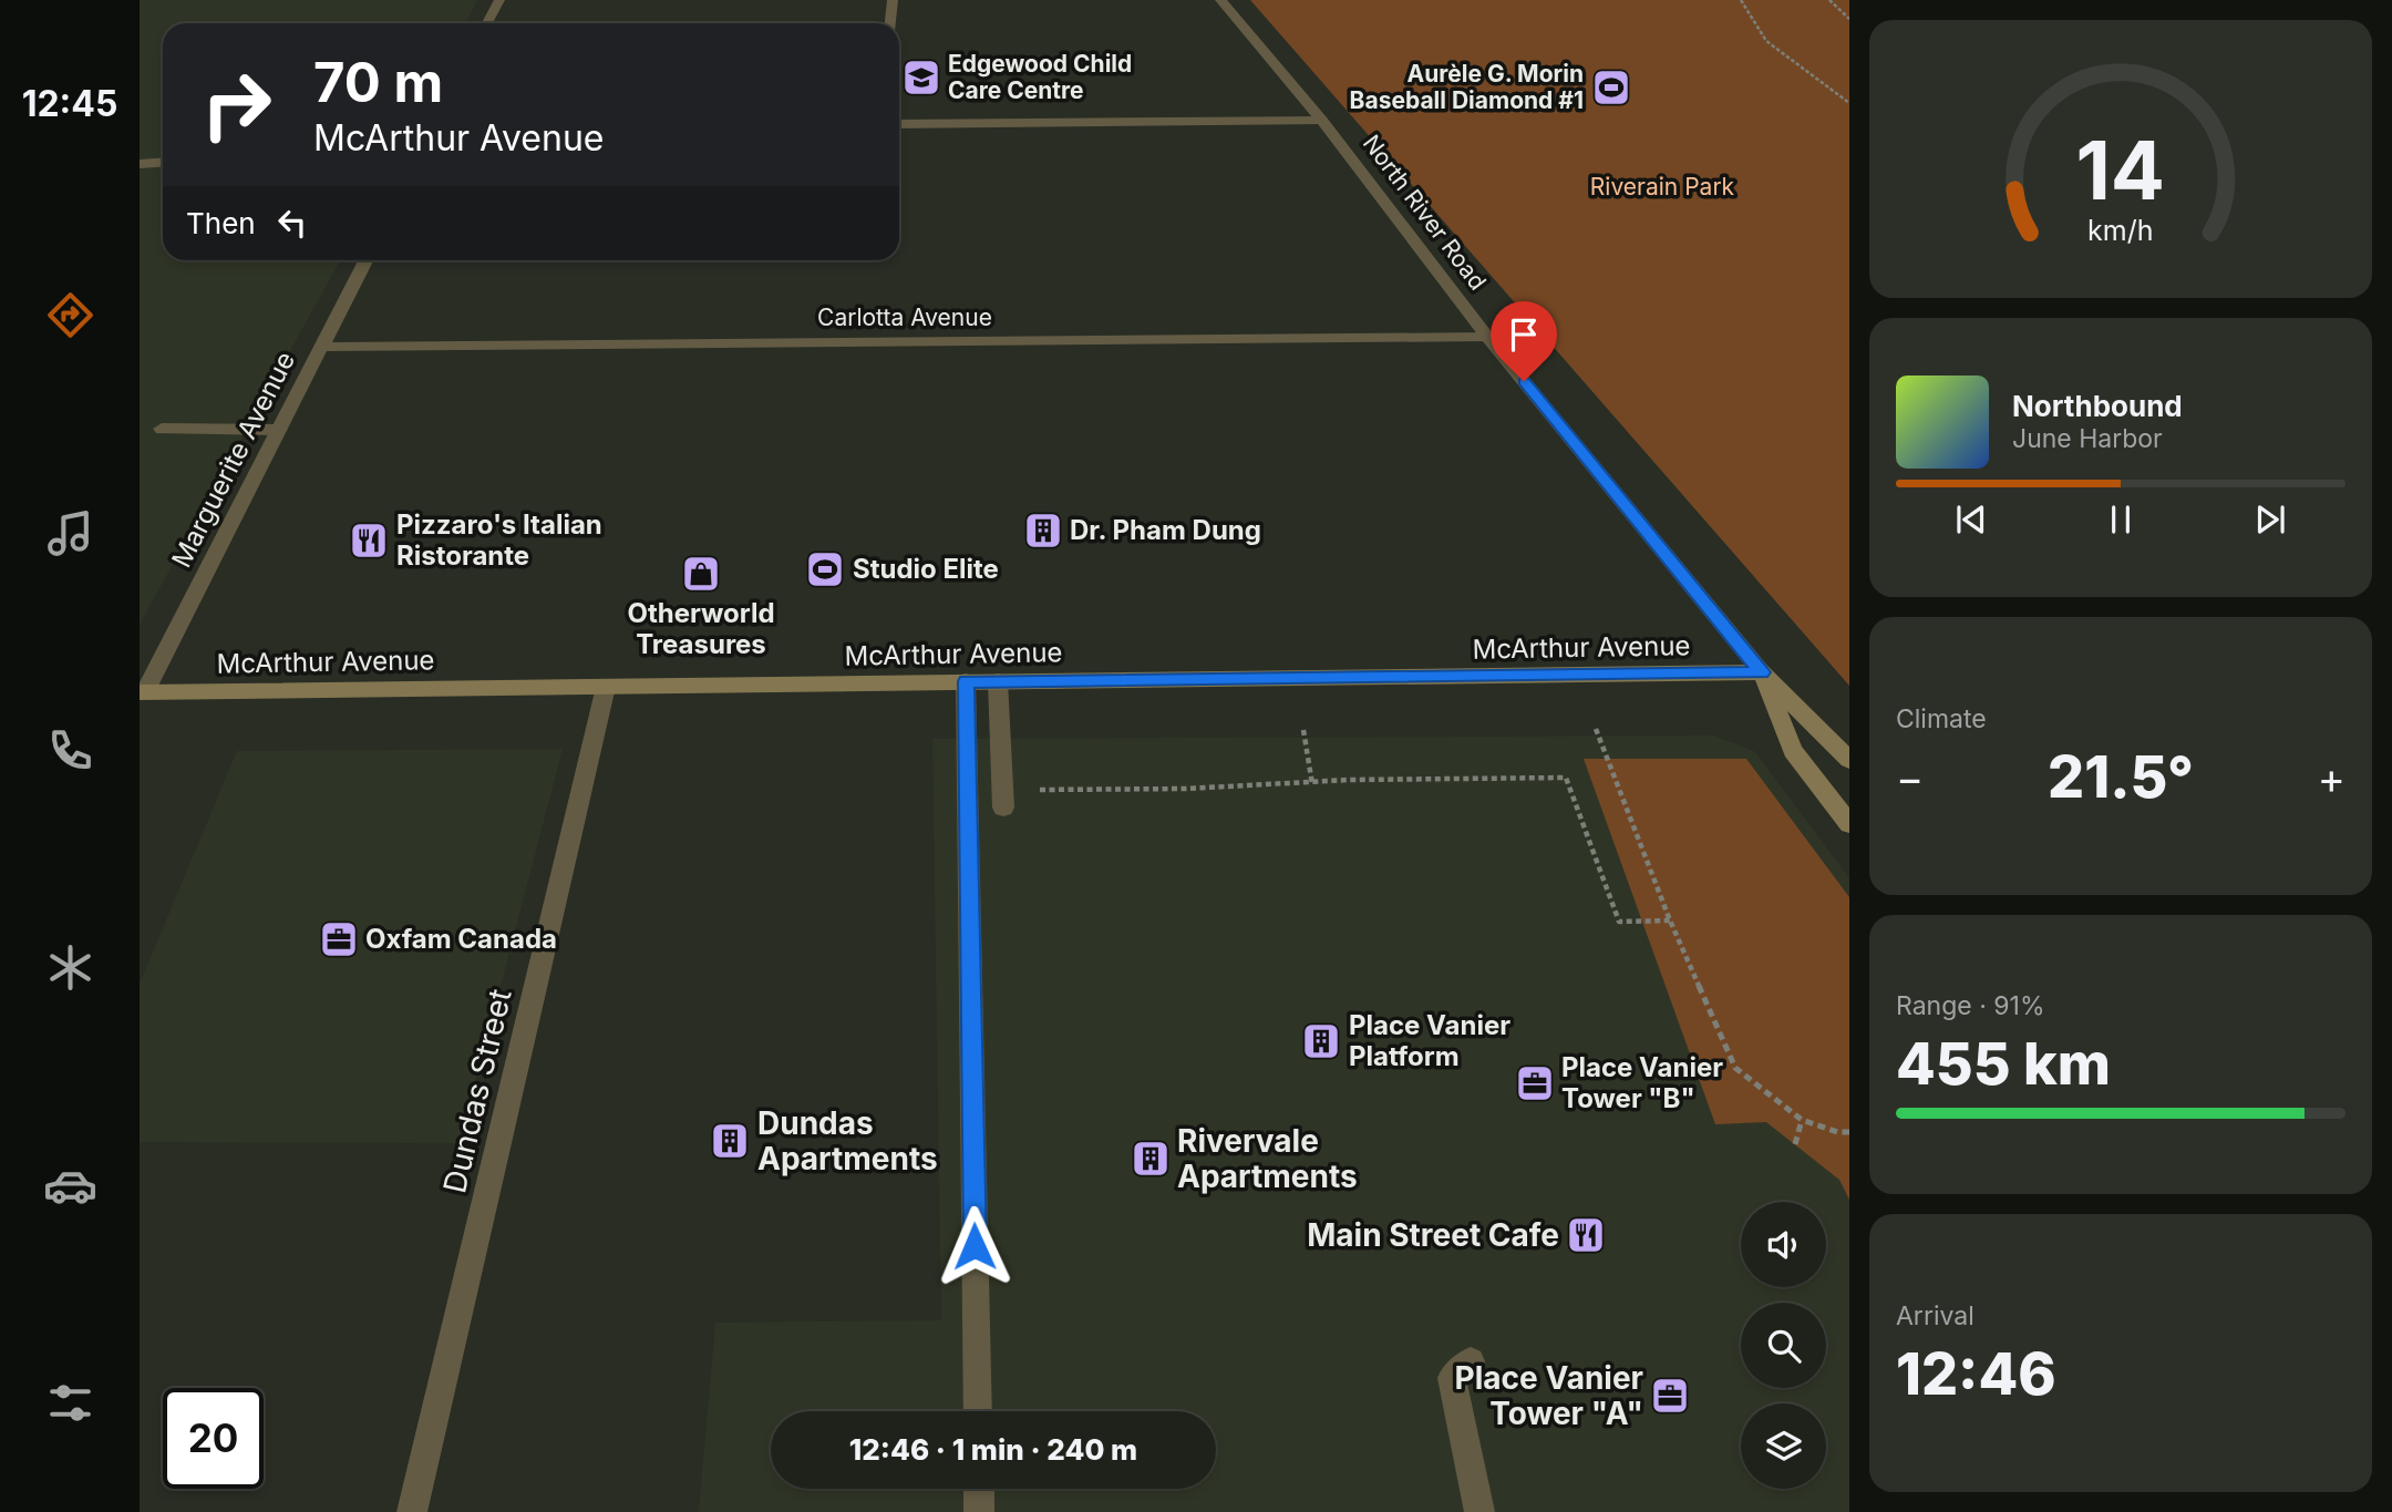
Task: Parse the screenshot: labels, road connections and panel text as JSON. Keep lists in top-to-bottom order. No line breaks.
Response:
{"streets":{"main road":["North River Road","McArthur Avenue"],"street":["Carlotta Avenue","Marguerite Avenue","Dundas Street"]},"crossings":[["North River Road","Carlotta Avenue"],["North River Road","McArthur Avenue"],["Carlotta Avenue","Marguerite Avenue"],["Marguerite Avenue","McArthur Avenue"],["McArthur Avenue","Dundas Street"]],"parks":["Riverain Park"],"places":{"school or university":["Edgewood Child Care Centre"],"sports":["Aurèle G. Morin Baseball Diamond #1","Studio Elite"],"building":["Dr. Pham Dung","Place Vanier Platform","Dundas Apartments","Rivervale Apartments"],"restaurant":["Pizzaro's Italian Ristorante","Main Street Cafe"],"shop":["Otherworld Treasures"],"office":["Oxfam Canada","Place Vanier Tower \"B\"","Place Vanier Tower \"A\""]},"page":{"tabs":"12:45","turn":["70 m","McArthur Avenue"],"then":"Then","song":["Northbound","June Harbor"],"tile":["Climate",["Range · 91%","455 km"],["Arrival","12:46"]],"heat":["−","21.5°","+"],"limit":"20","trip":"12:46 · 1 min · 240 m","gauge":["14","km/h"]}}
